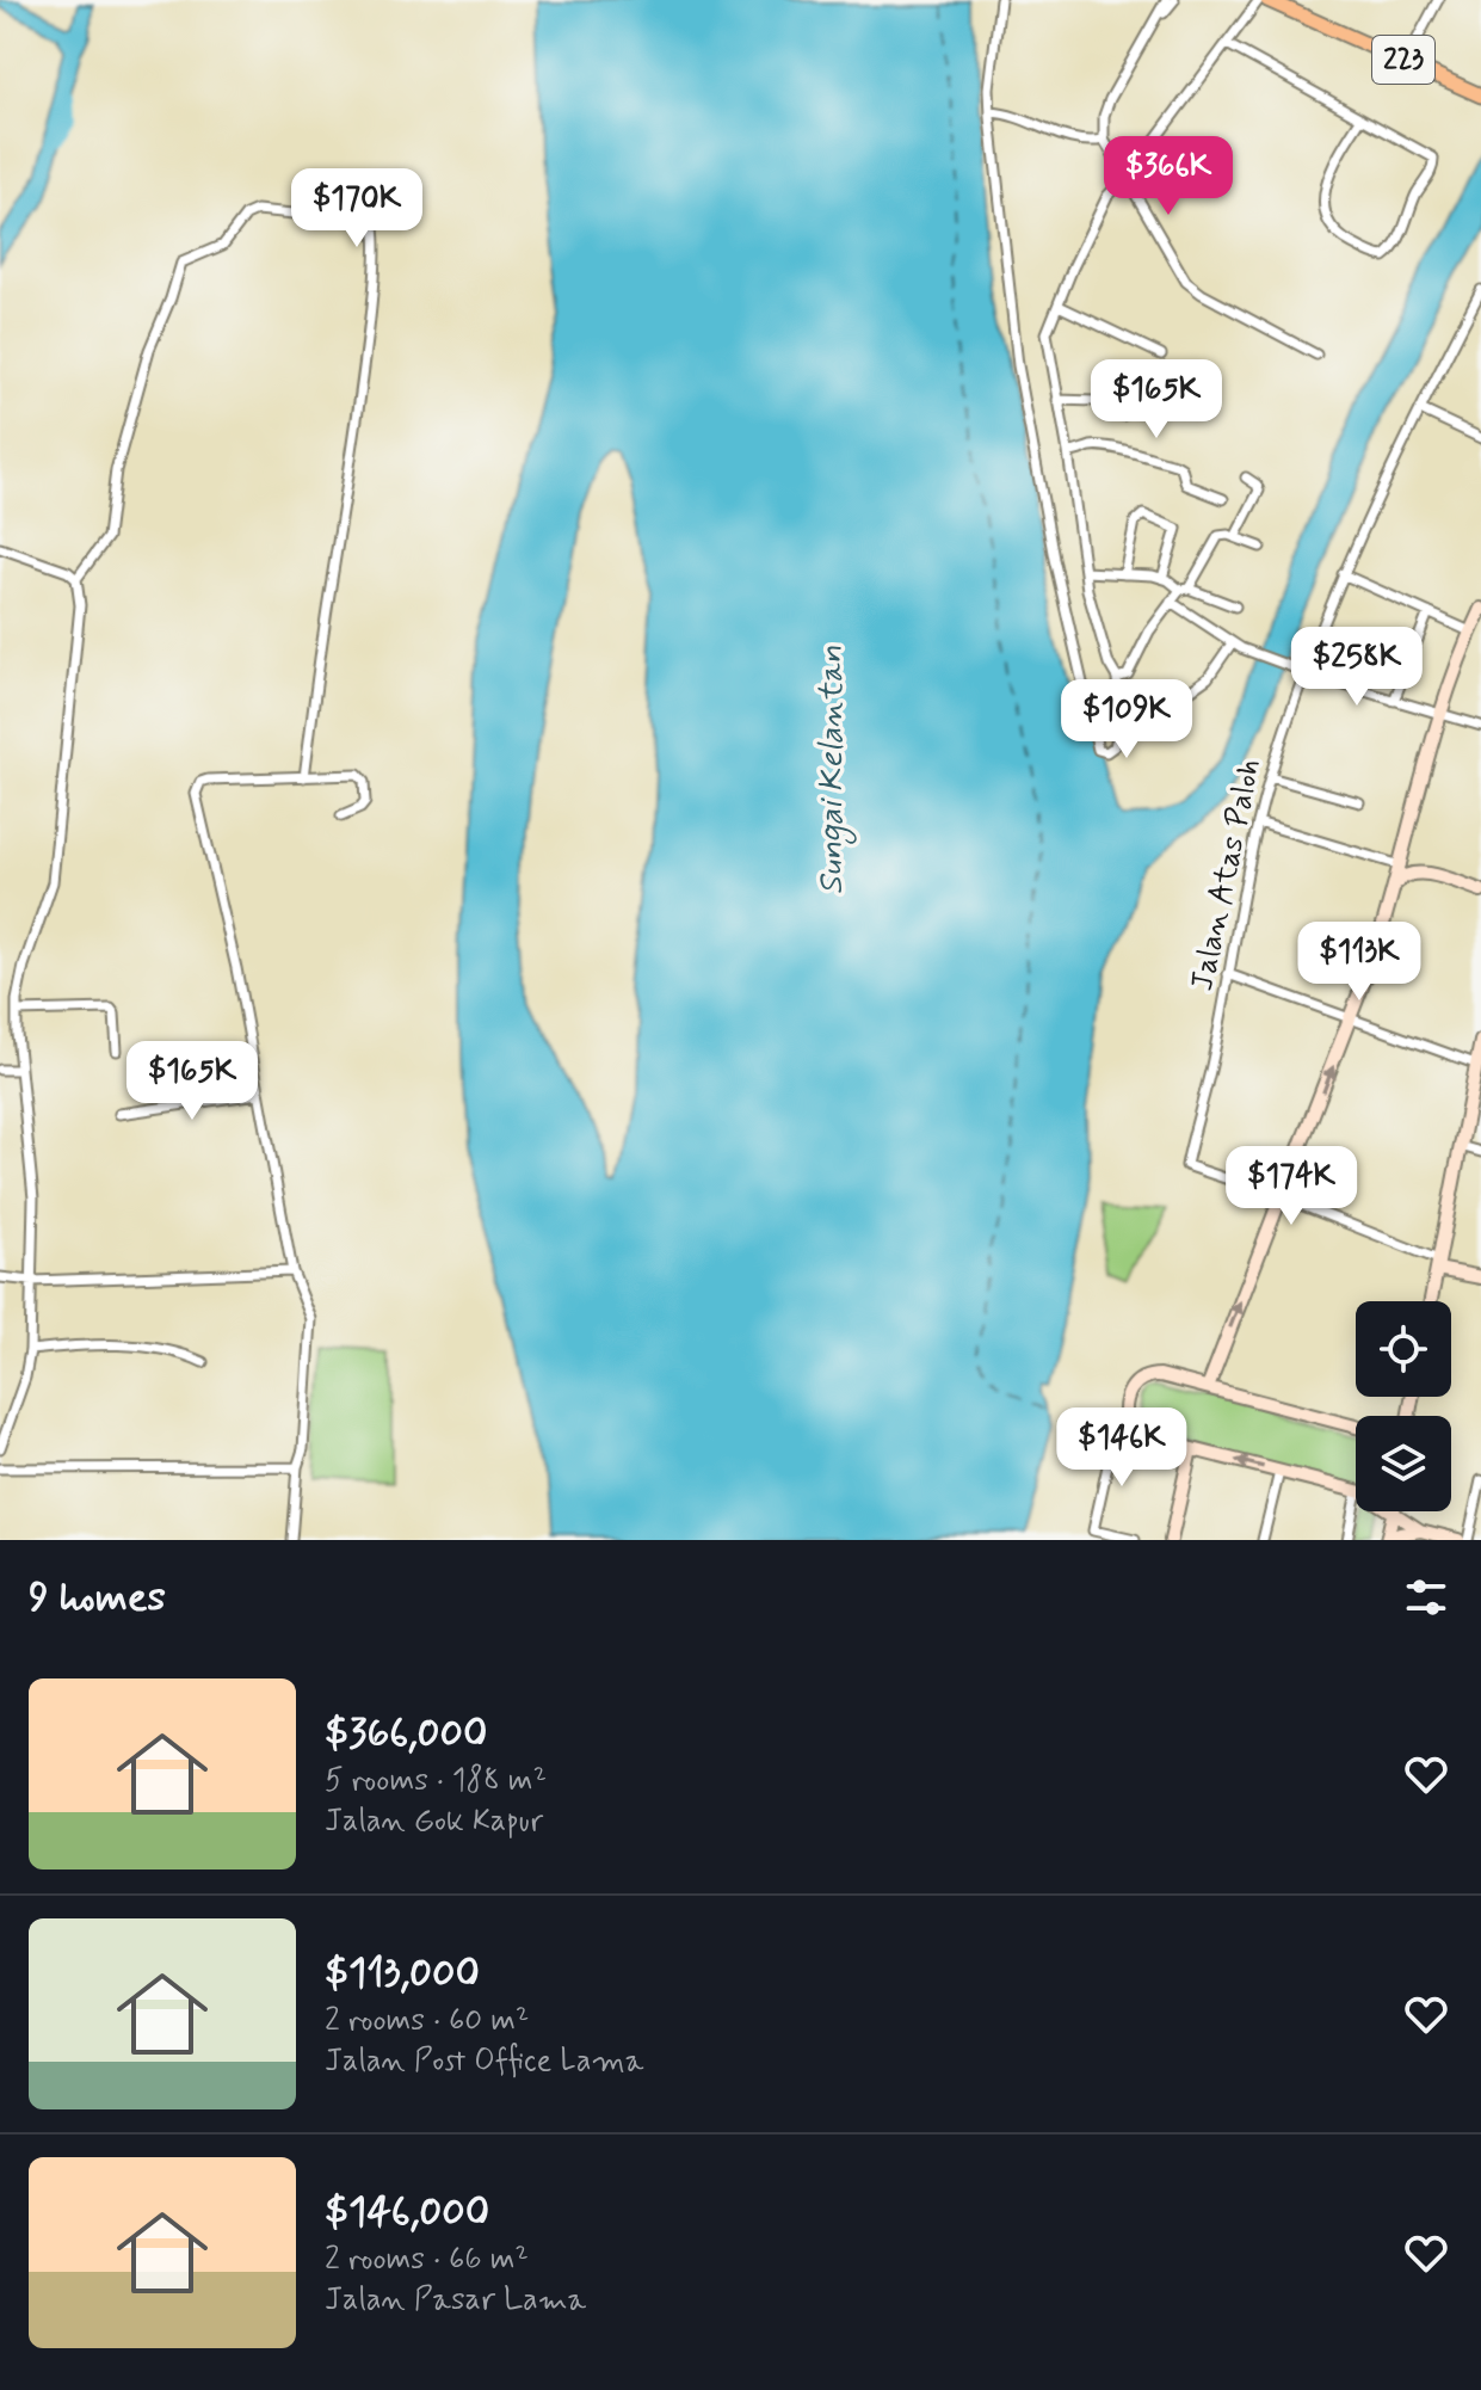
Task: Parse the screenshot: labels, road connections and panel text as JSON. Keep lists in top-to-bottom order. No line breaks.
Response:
{"streets":{"main road":["223"],"street":["Jalan Atas Paloh"]},"water":["Sungai Kelantan"],"page":{"price":["$366K","$170K","$165K","$258K","$109K","$113K","$165K","$174K","$146K"],"heading":"9 homes","list":[{"name":"$366,000","note":"5 rooms · 188 m² · Jalan Gok Kapur"},{"name":"$113,000","note":"2 rooms · 60 m² · Jalan Post Office Lama"},{"name":"$146,000","note":"2 rooms · 66 m² · Jalan Pasar Lama"}]}}
